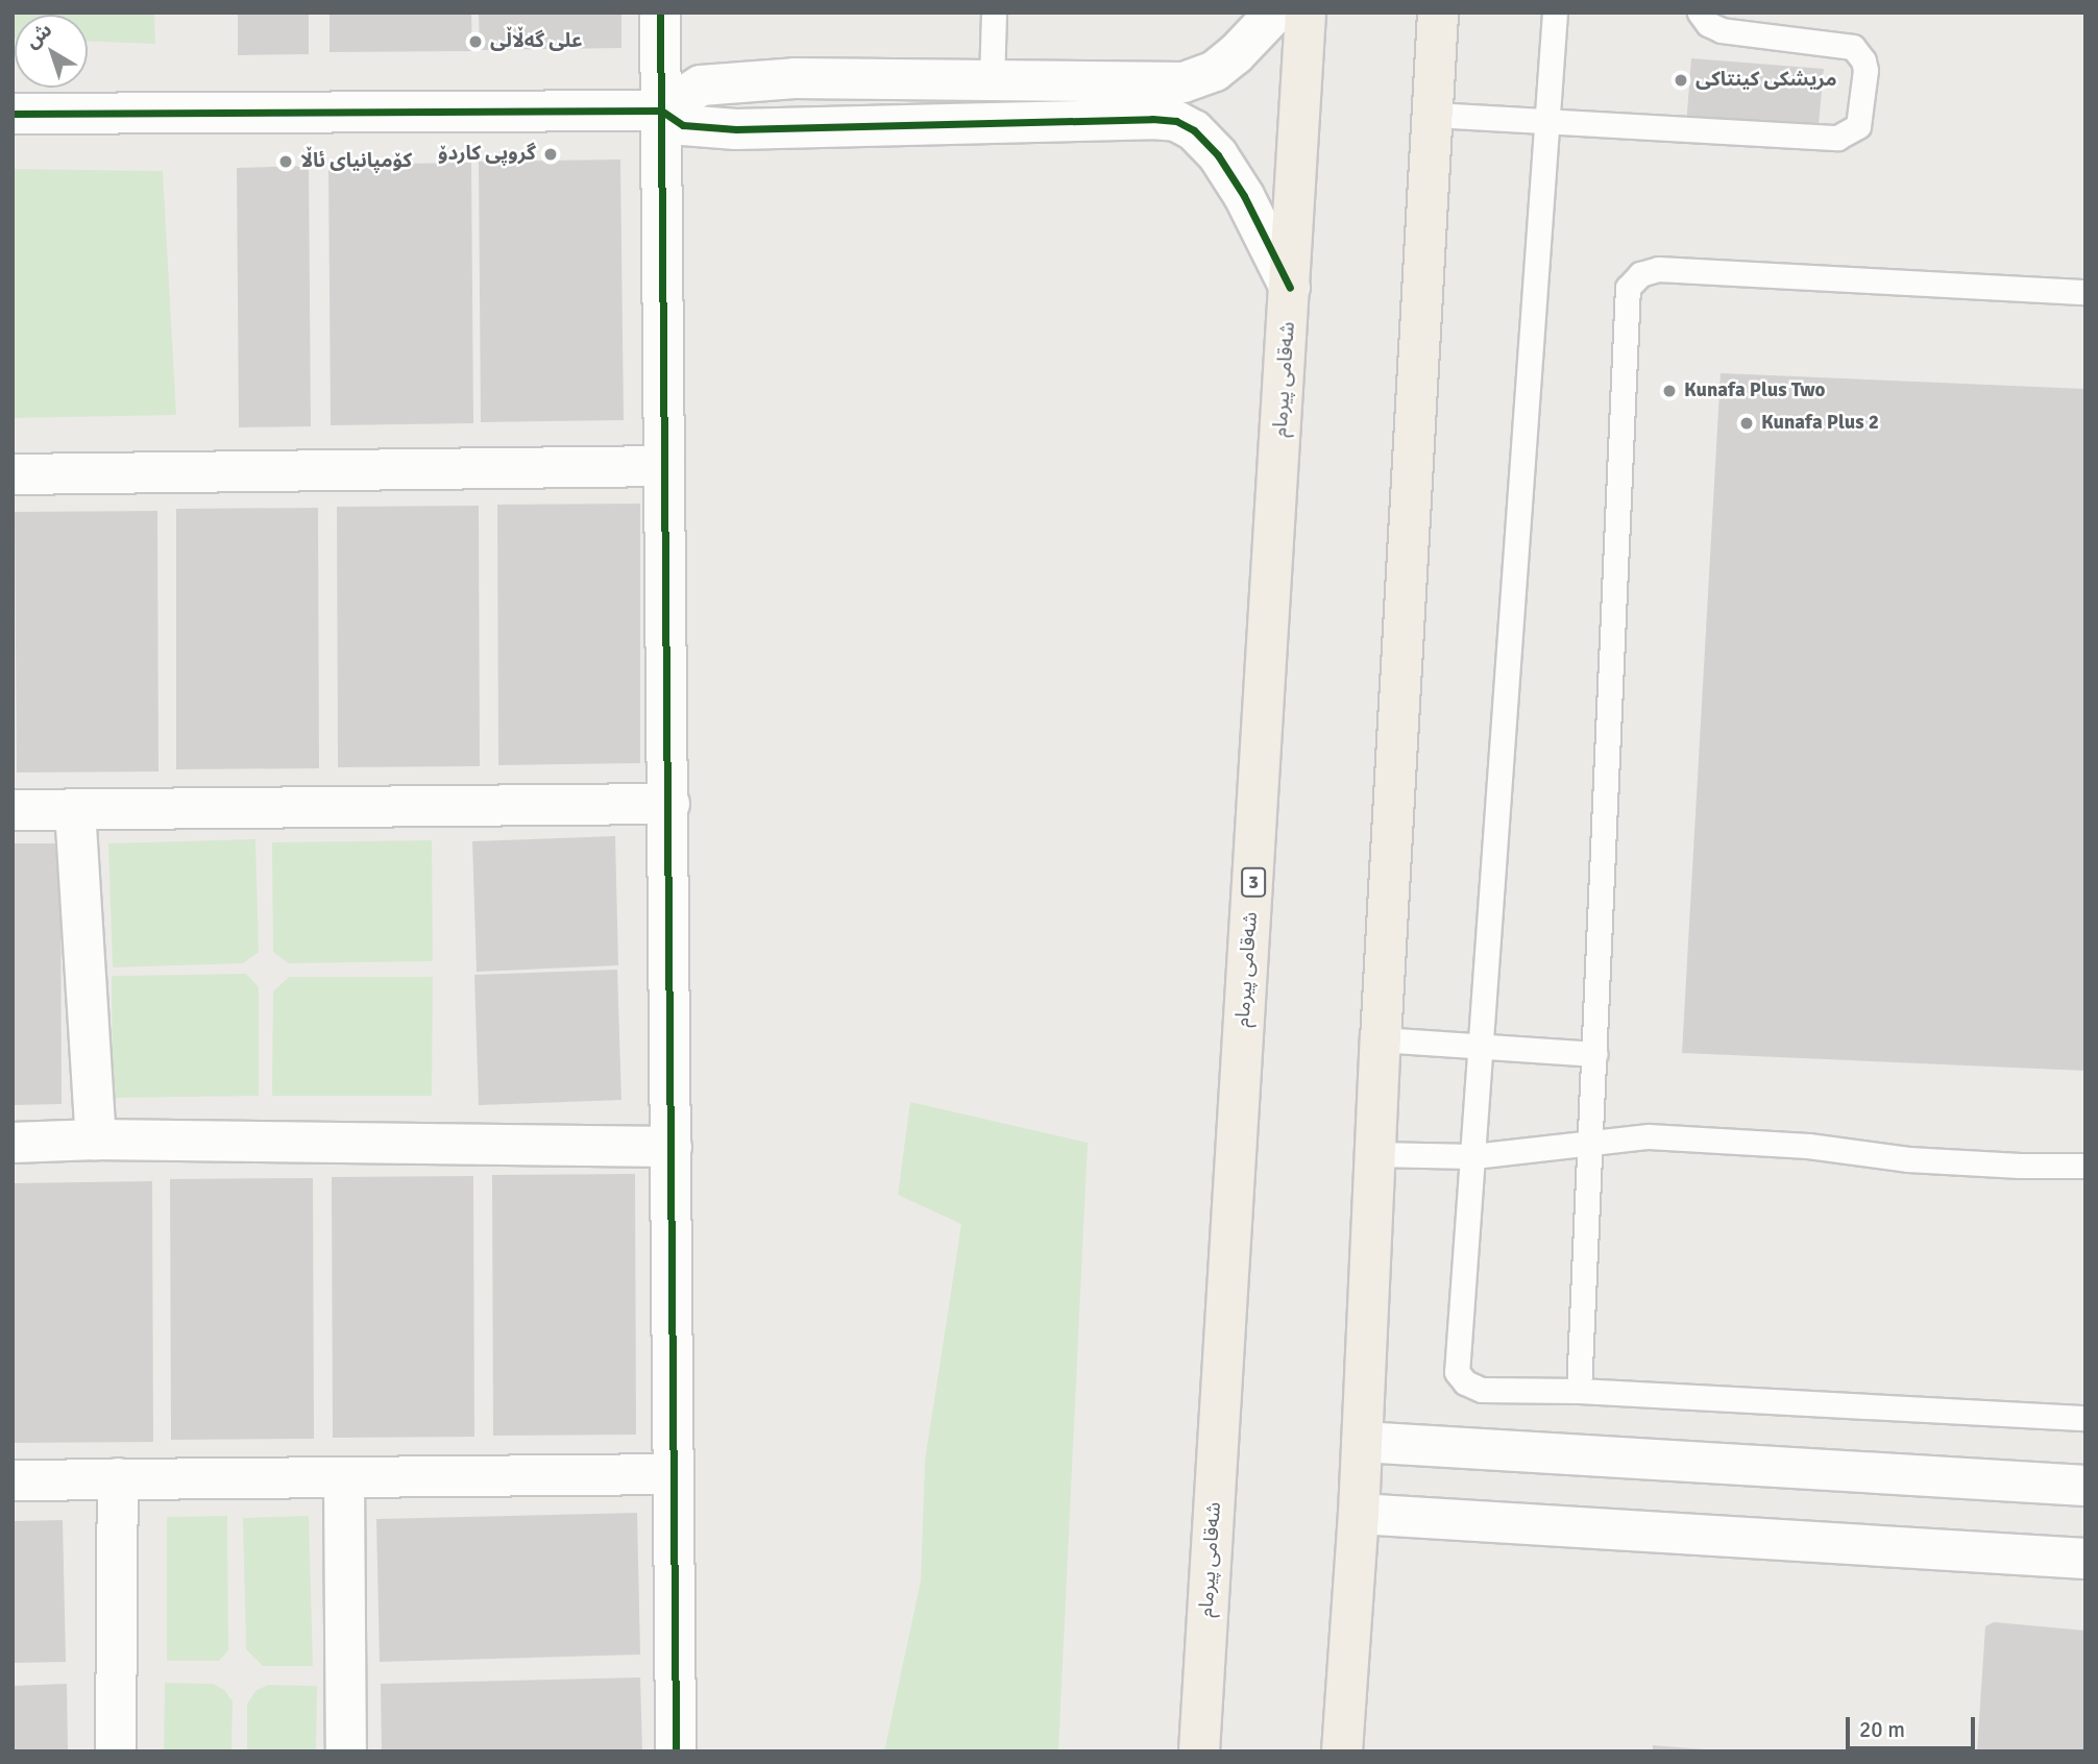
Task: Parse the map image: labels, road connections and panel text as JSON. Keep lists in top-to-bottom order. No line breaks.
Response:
{"streets":{"highway":["شەقامی پیرمام","3"]},"places":["علی گەڵاڵی","مریشکی کینتاکی","گروپی کاردۆ","کۆمپانیای ئاڵا","Kunafa Plus Two","Kunafa Plus 2"],"scale_bar":"20 m","north":"top left"}
